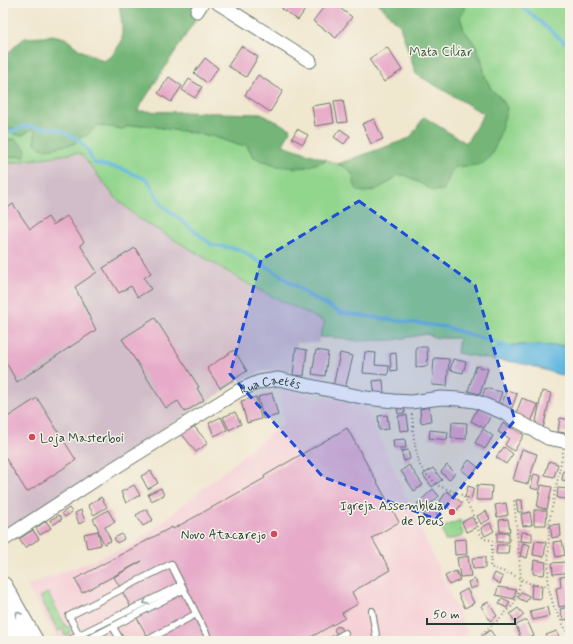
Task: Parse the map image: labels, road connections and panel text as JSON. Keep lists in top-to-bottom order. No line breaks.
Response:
{"streets":{"street":["Rua Caetés"]},"parks":["Mata Ciliar"],"places":["Loja Masterboi","Igreja Assembleia de Deus","Novo Atacarejo"],"scale_bar":"50 m"}
